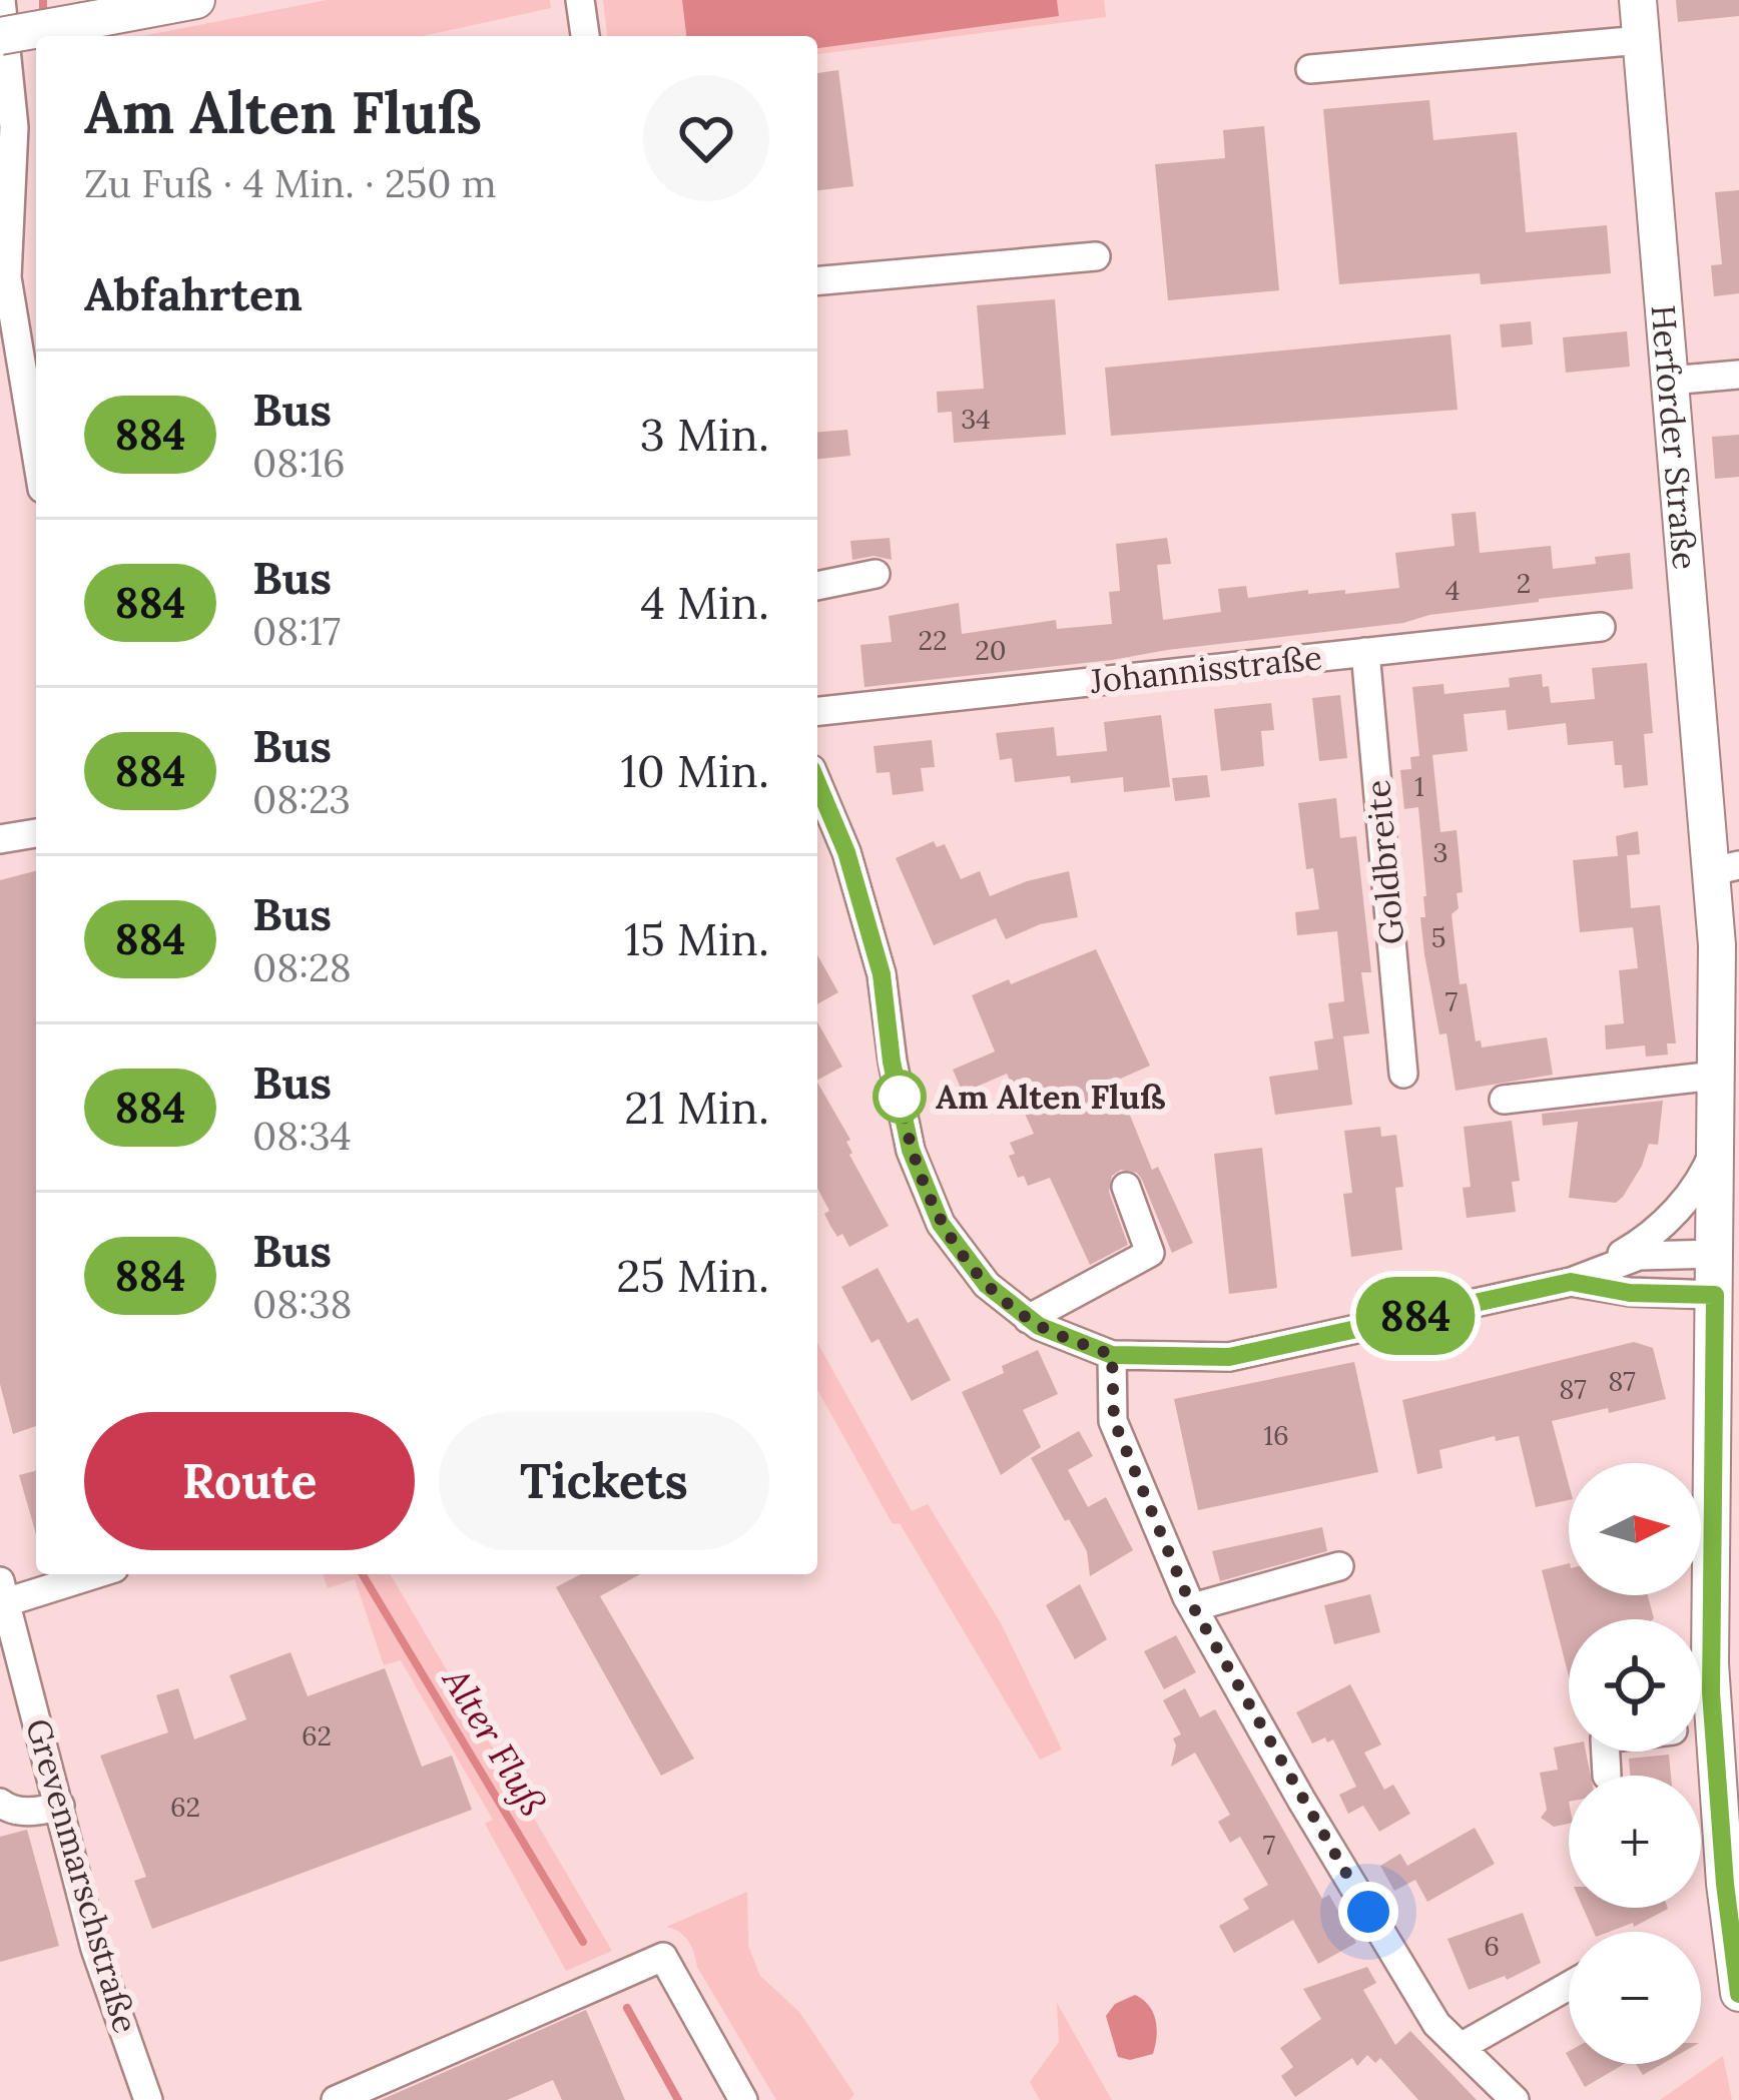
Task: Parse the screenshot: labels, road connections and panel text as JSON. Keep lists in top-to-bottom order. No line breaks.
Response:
{"streets":{"main road":["Herforder Straße"],"street":["Johannisstraße","Goldbreite","Grevenmarschstraße"]},"crossings":[["Johannisstraße","Goldbreite"]],"water":["Alter Fluß"],"places":["Am Alten Fluß"],"lines":["bus line 884"],"house_numbers":["34","2","4","22","20","1","3","5","7","87","87","16","62","62","7","6"],"north":"right","page":{"on_map":"884","heading":[["Am Alten Fluß","Zu Fuß · 4 Min. · 250 m"],"Abfahrten"],"list":[{"mark":"884","name":"Bus","note":"08:16","value":"3 Min."},{"mark":"884","name":"Bus","note":"08:17","value":"4 Min."},{"mark":"884","name":"Bus","note":"08:23","value":"10 Min."},{"mark":"884","name":"Bus","note":"08:28","value":"15 Min."},{"mark":"884","name":"Bus","note":"08:34","value":"21 Min."},{"mark":"884","name":"Bus","note":"08:38","value":"25 Min."}],"buttons":["Route","Tickets"],"map_buttons":["+","−"]}}
